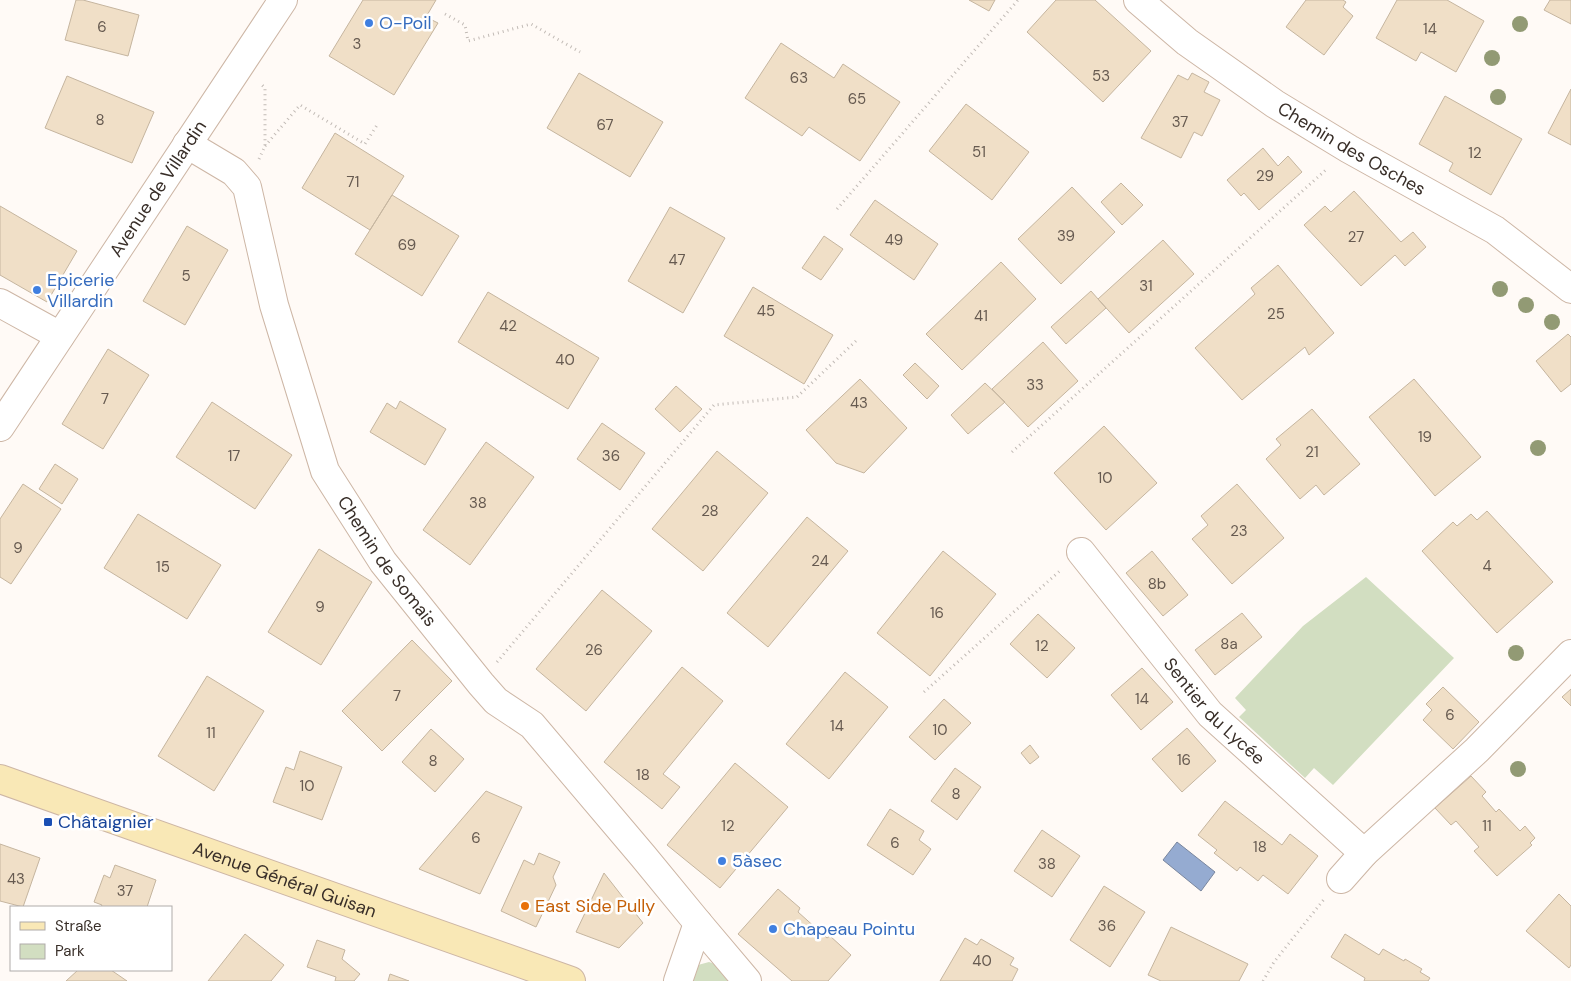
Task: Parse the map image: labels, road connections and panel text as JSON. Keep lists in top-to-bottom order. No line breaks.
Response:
{"streets":{"main road":["Avenue Général Guisan"],"street":["Chemin des Osches","Avenue de Villardin","Chemin de Somais","Sentier du Lycée"]},"crossings":[["Avenue de Villardin","Chemin de Somais"]],"places":{"other":["O-Poil","Epicerie Villardin","5àsec","East Side Pully","Chapeau Pointu"],"transit":["Châtaignier"]},"house_numbers":["6","14","3","53","63","65","8","37","67","51","12","29","71","39","27","49","69","47","5","31","45","25","41","42","40","33","7","43","19","21","17","36","10","38","28","23","9","24","4","15","8b","9","16","8a","12","26","7","14","6","14","10","11","16","8","18","10","8","12","11","6","6","18","38","43","37","36","40"],"legend":["Straße","Park"]}
